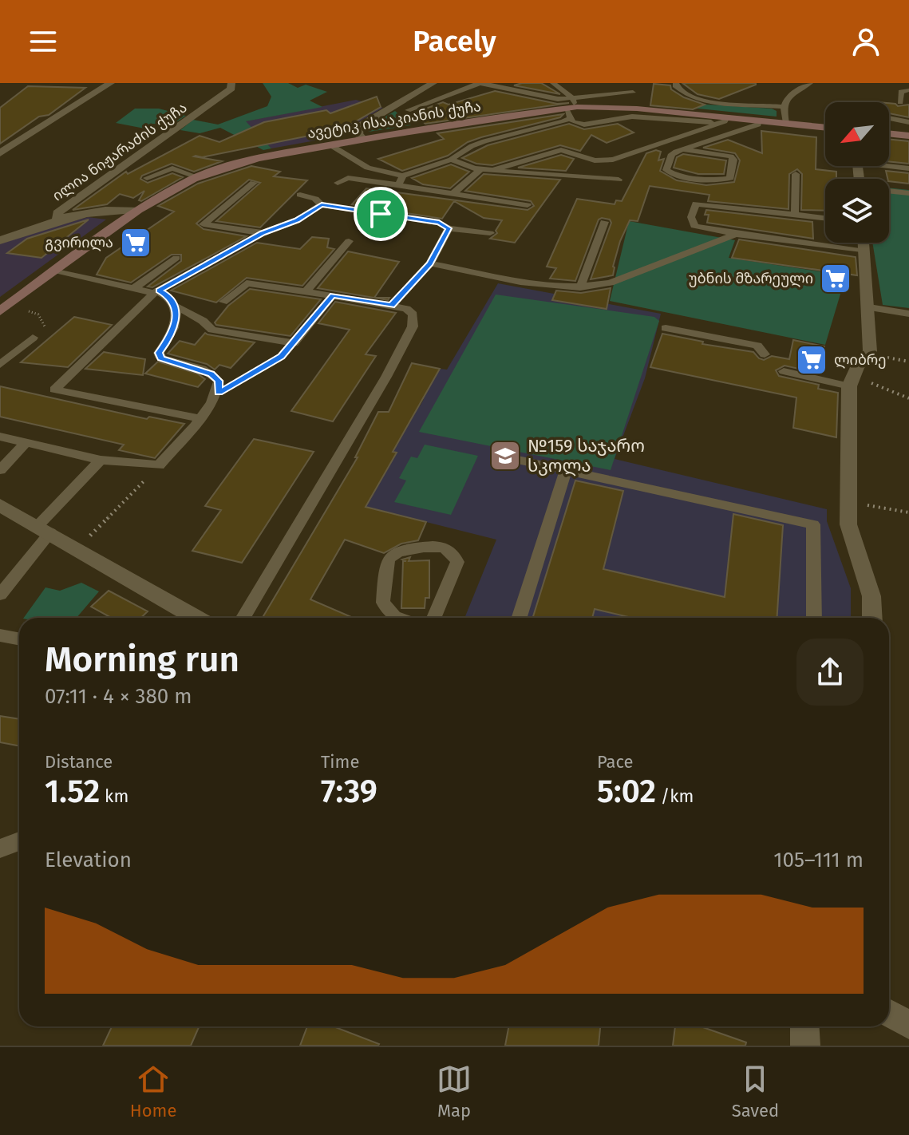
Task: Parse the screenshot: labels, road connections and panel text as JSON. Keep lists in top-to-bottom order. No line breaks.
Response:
{"streets":{"main road":["ავეტიკ ისააკიანის ქუჩა"],"street":["ილია ნიჟარაძის ქუჩა"]},"places":{"supermarket":["გვირილა","უბნის მზარეული","ლიბრე"],"school or university":["№159 საჯარო სკოლა"]},"north":"bottom left","page":{"header":"Pacely","heading":["Morning run","07:11 · 4 × 380 m"],"stats":[["Distance","1.52 km"],["Time","7:39"],["Pace","5:02 /km"]],"chart":["Elevation","105–111 m"],"tabs":["Home","Map","Saved"]}}
